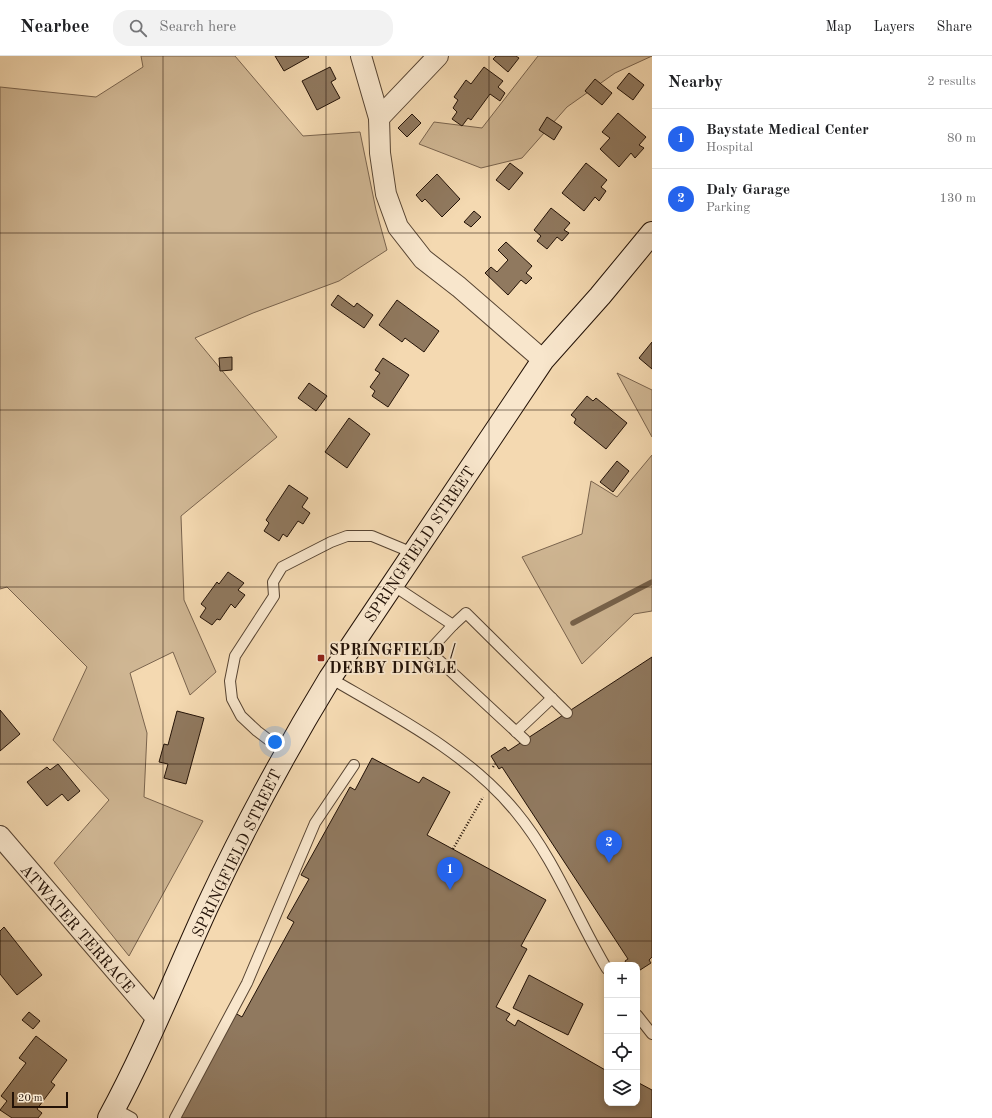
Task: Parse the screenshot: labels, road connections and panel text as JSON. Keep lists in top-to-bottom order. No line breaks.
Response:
{"streets":{"main road":["SPRINGFIELD STREET"],"street":["ATWATER TERRACE"]},"crossings":[["SPRINGFIELD STREET","ATWATER TERRACE"]],"places":{"transit":["SPRINGFIELD / DERBY DINGLE"]},"scale_bar":"20 m","page":{"header":"Nearbee","search":"Search here","nav":["Map","Layers","Share"],"heading":["Nearby","2 results"],"list":[{"mark":"1","name":"Baystate Medical Center","note":"Hospital","value":"80 m"},{"mark":"2","name":"Daly Garage","note":"Parking","value":"130 m"}],"pins":["2","1"],"map_buttons":["+","−"],"scale":"20 m"}}
